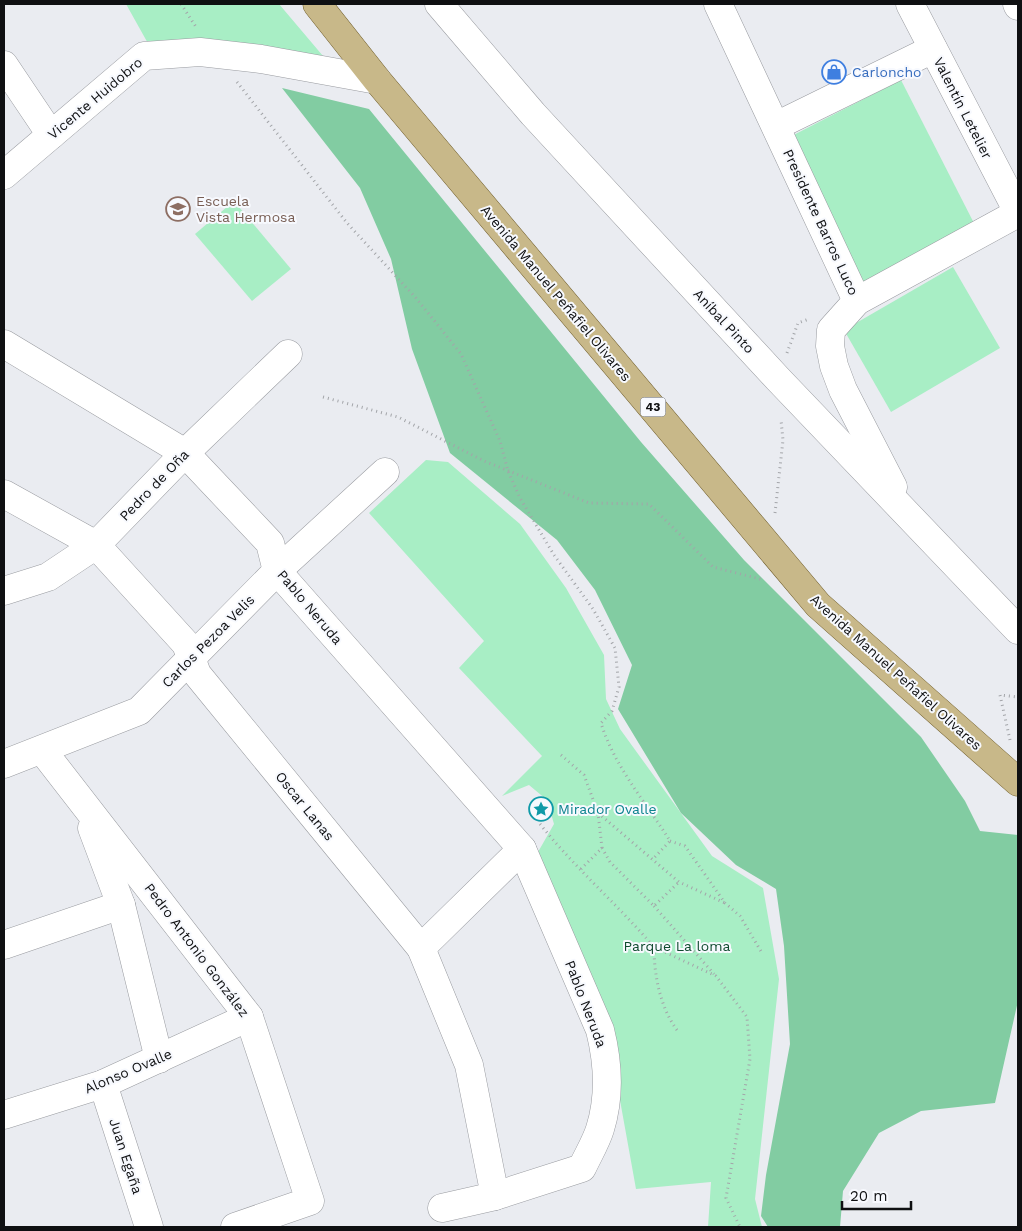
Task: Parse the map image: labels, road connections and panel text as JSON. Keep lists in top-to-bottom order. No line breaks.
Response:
{"streets":{"main road":["Avenida Manuel Peñafiel Olivares","43"],"street":["Vicente Huidobro","Valentín Letelier","Presidente Barros Luco","Aníbal Pinto","Pedro de Oña","Pablo Neruda","Carlos Pezoa Velis","Oscar Lanas","Pedro Antonio González","Alonso Ovalle","Juan Egaña"]},"crossings":[["Vicente Huidobro","Avenida Manuel Peñafiel Olivares"],["Presidente Barros Luco","Aníbal Pinto"],["Pedro de Oña","Pablo Neruda"],["Pedro de Oña","Oscar Lanas"],["Pablo Neruda","Carlos Pezoa Velis"],["Pablo Neruda","Oscar Lanas"],["Carlos Pezoa Velis","Oscar Lanas"],["Carlos Pezoa Velis","Pedro Antonio González"],["Pedro Antonio González","Alonso Ovalle"],["Alonso Ovalle","Juan Egaña"]],"parks":["Parque La loma"],"places":{"shop":["Carloncho"],"school or university":["Escuela Vista Hermosa"],"place":["Mirador Ovalle"]},"scale_bar":"20 m"}
